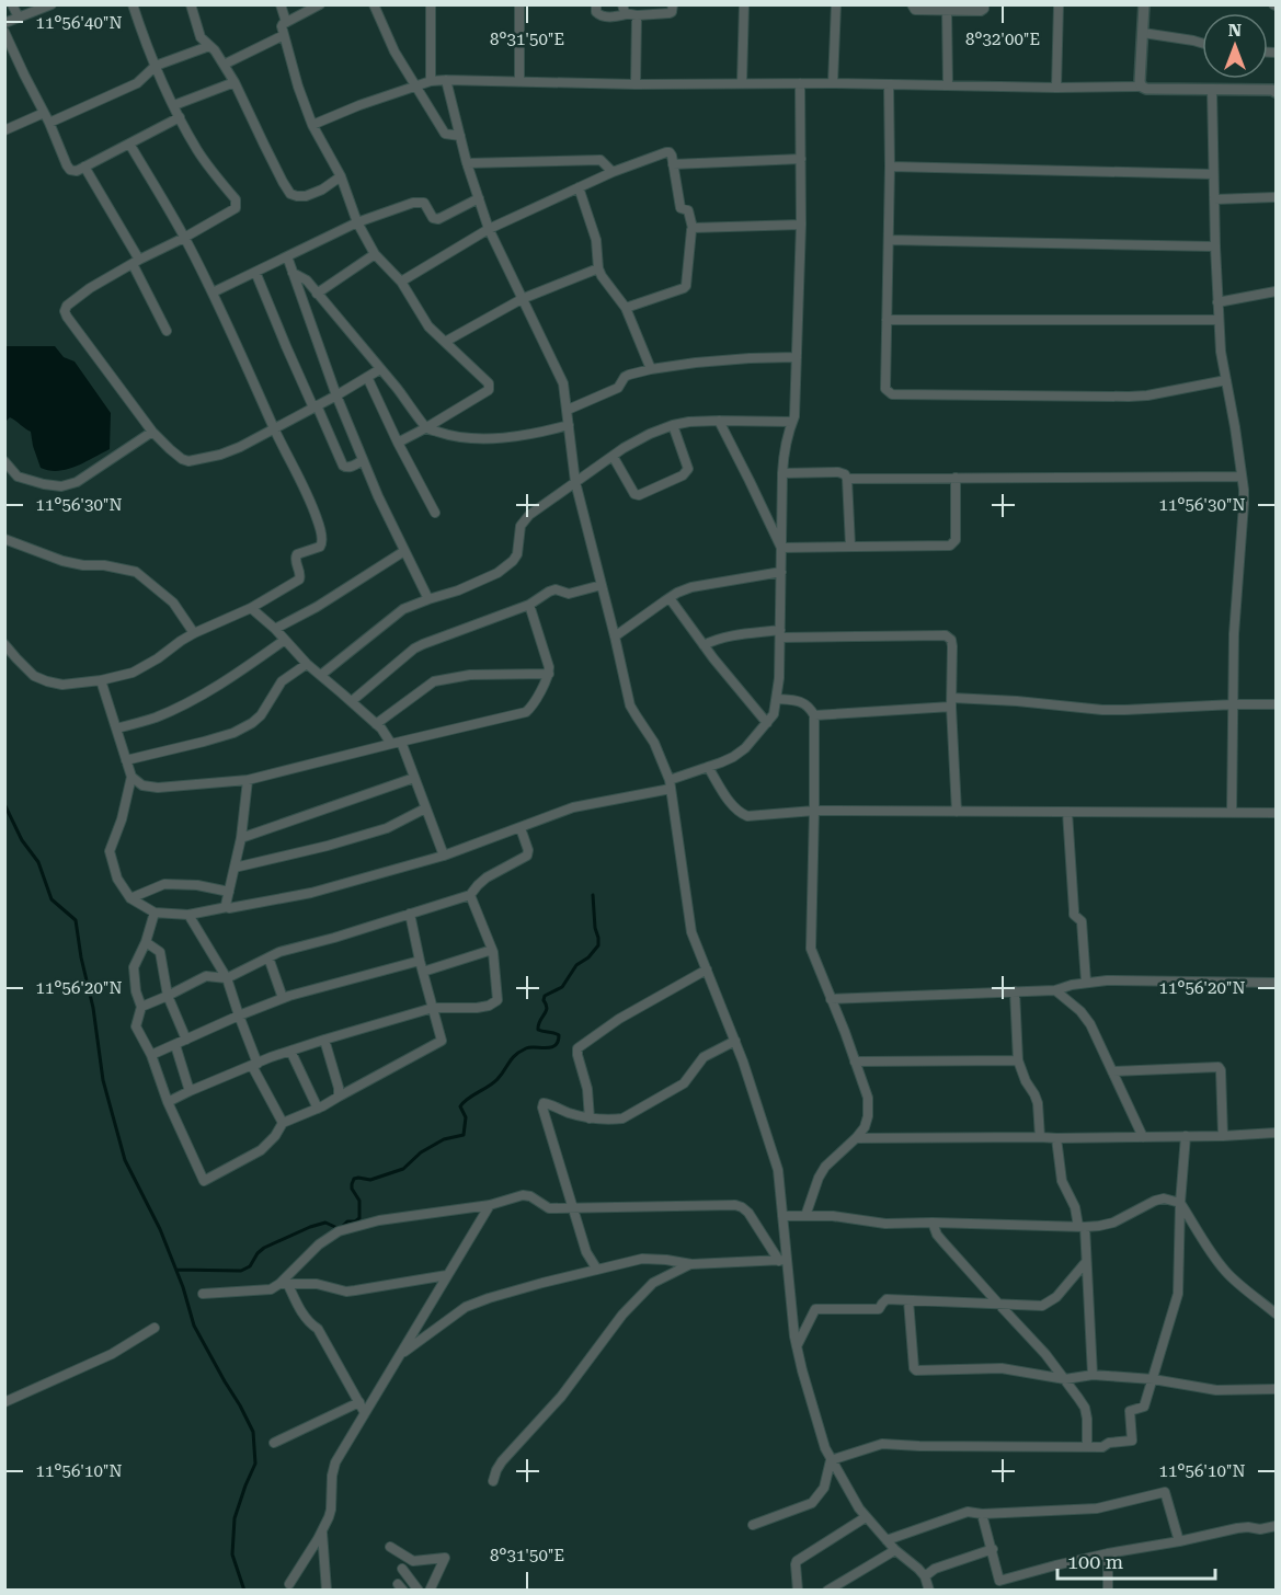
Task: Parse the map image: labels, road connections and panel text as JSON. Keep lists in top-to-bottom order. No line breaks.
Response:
{"scale_bar":"100 m","north":"top","coordinates":["11°56'40\"N","8°31'50\"E","8°32'00\"E","11°56'30\"N","11°56'20\"N","11°56'10\"N"]}
